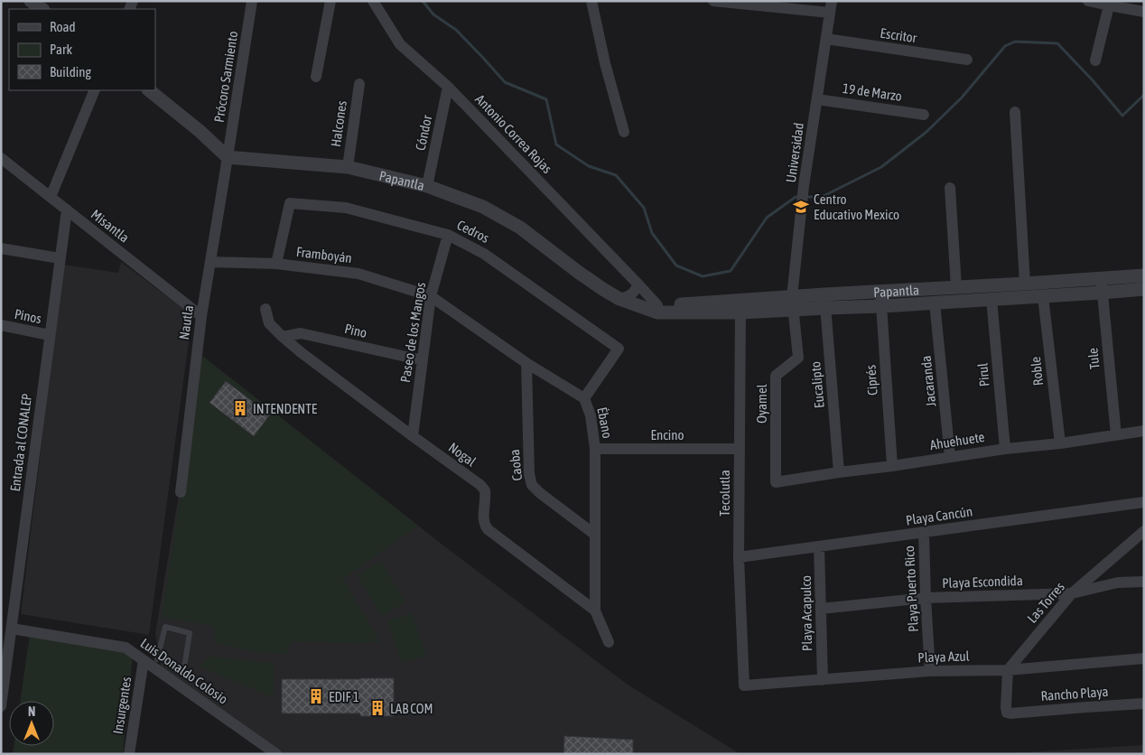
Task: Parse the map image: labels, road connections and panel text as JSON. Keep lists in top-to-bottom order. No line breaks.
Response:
{"streets":{"street":["Escritor","Prócoro Sarmiento","19 de Marzo","Halcones","Cóndor","Antonio Correa Rojas","Universidad","Papantla","Misantla","Cedros","Framboyán","Pinos","Nautla","Pino","Paseo de los Mangos","Tule","Roble","Pirul","Ciprés","Jacaranda","Eucalipto","Oyamel","Ébano","Encino","Ahuehuete","Entrada al CONALEP","Nogal","Caoba","Tecolutla","Playa Cancún","Playa Escondida","Playa Puerto Rico","Las Torres","Playa Acapulco","Playa Azul","Luis Donaldo Colosio","Rancho Playa","Insurgentes"]},"crossings":[["Escritor","Universidad"],["Prócoro Sarmiento","Papantla"],["Prócoro Sarmiento","Nautla"],["19 de Marzo","Universidad"],["Halcones","Papantla"],["Cóndor","Antonio Correa Rojas"],["Cóndor","Papantla"],["Antonio Correa Rojas","Papantla"],["Universidad","Papantla"],["Universidad","Oyamel"],["Papantla","Nautla"],["Papantla","Tule"],["Papantla","Roble"],["Papantla","Pirul"],["Papantla","Ciprés"],["Papantla","Jacaranda"],["Papantla","Eucalipto"],["Papantla","Oyamel"],["Papantla","Tecolutla"],["Misantla","Nautla"],["Misantla","Entrada al CONALEP"],["Cedros","Framboyán"],["Cedros","Paseo de los Mangos"],["Cedros","Ébano"],["Framboyán","Nautla"],["Framboyán","Paseo de los Mangos"],["Framboyán","Ébano"],["Pinos","Entrada al CONALEP"],["Pino","Paseo de los Mangos"],["Pino","Nogal"],["Paseo de los Mangos","Ébano"],["Paseo de los Mangos","Nogal"],["Tule","Ahuehuete"],["Roble","Ahuehuete"],["Pirul","Ahuehuete"],["Ciprés","Ahuehuete"],["Jacaranda","Ahuehuete"],["Eucalipto","Ahuehuete"],["Oyamel","Ahuehuete"],["Ébano","Encino"],["Ébano","Nogal"],["Ébano","Caoba"],["Encino","Tecolutla"],["Entrada al CONALEP","Luis Donaldo Colosio"],["Tecolutla","Playa Cancún"],["Tecolutla","Playa Azul"],["Playa Cancún","Playa Puerto Rico"],["Playa Cancún","Playa Acapulco"],["Playa Escondida","Playa Puerto Rico"],["Playa Escondida","Las Torres"],["Playa Escondida","Playa Acapulco"],["Playa Puerto Rico","Playa Azul"],["Las Torres","Playa Azul"],["Las Torres","Rancho Playa"],["Playa Acapulco","Playa Azul"],["Playa Azul","Rancho Playa"],["Luis Donaldo Colosio","Insurgentes"]],"places":{"school or university":["Centro Educativo Mexico"],"building":["INTENDENTE","EDIF 1","LAB COM"]},"legend":["Road","Park","Building"],"north":"top"}
